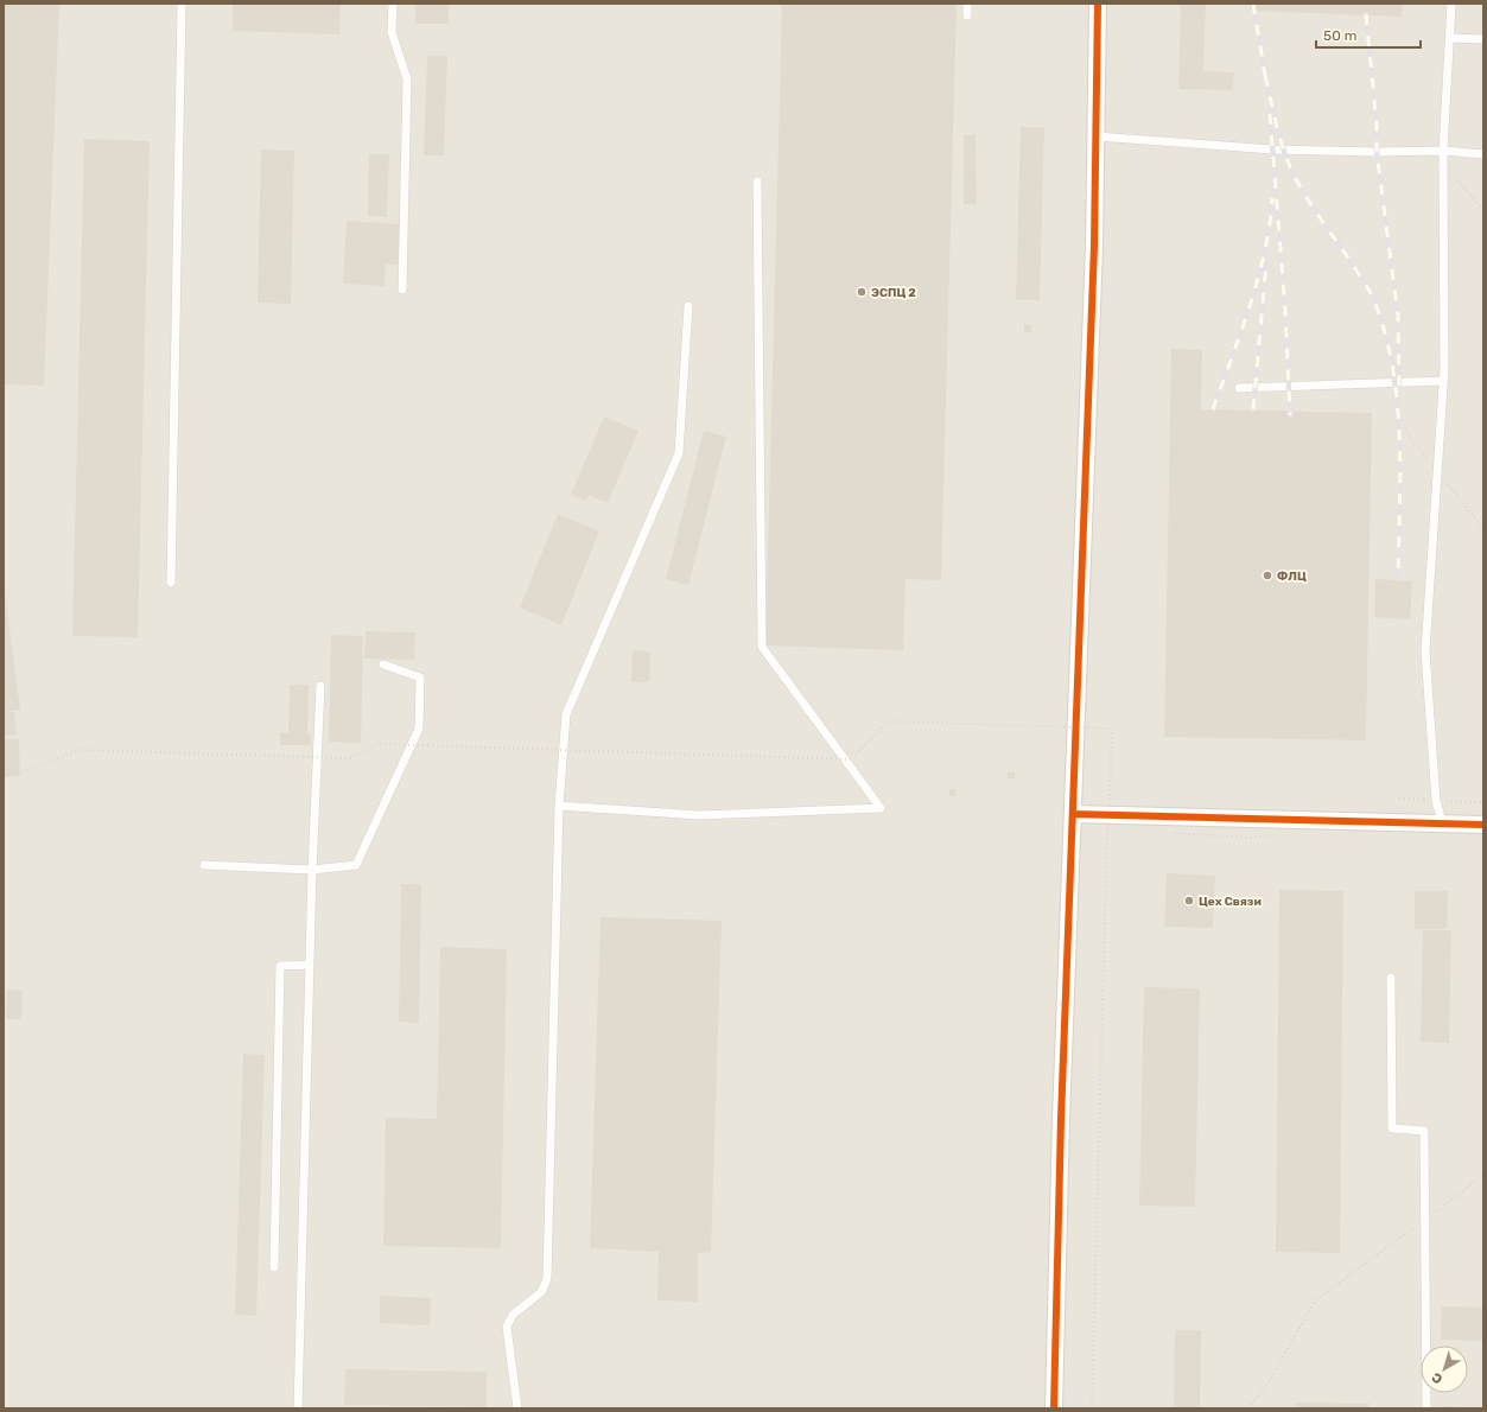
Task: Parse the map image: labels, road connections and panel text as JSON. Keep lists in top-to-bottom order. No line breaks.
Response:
{"places":["ЭСПЦ 2","ФЛЦ","Цех Связи"],"scale_bar":"50 m","north":"bottom left"}
